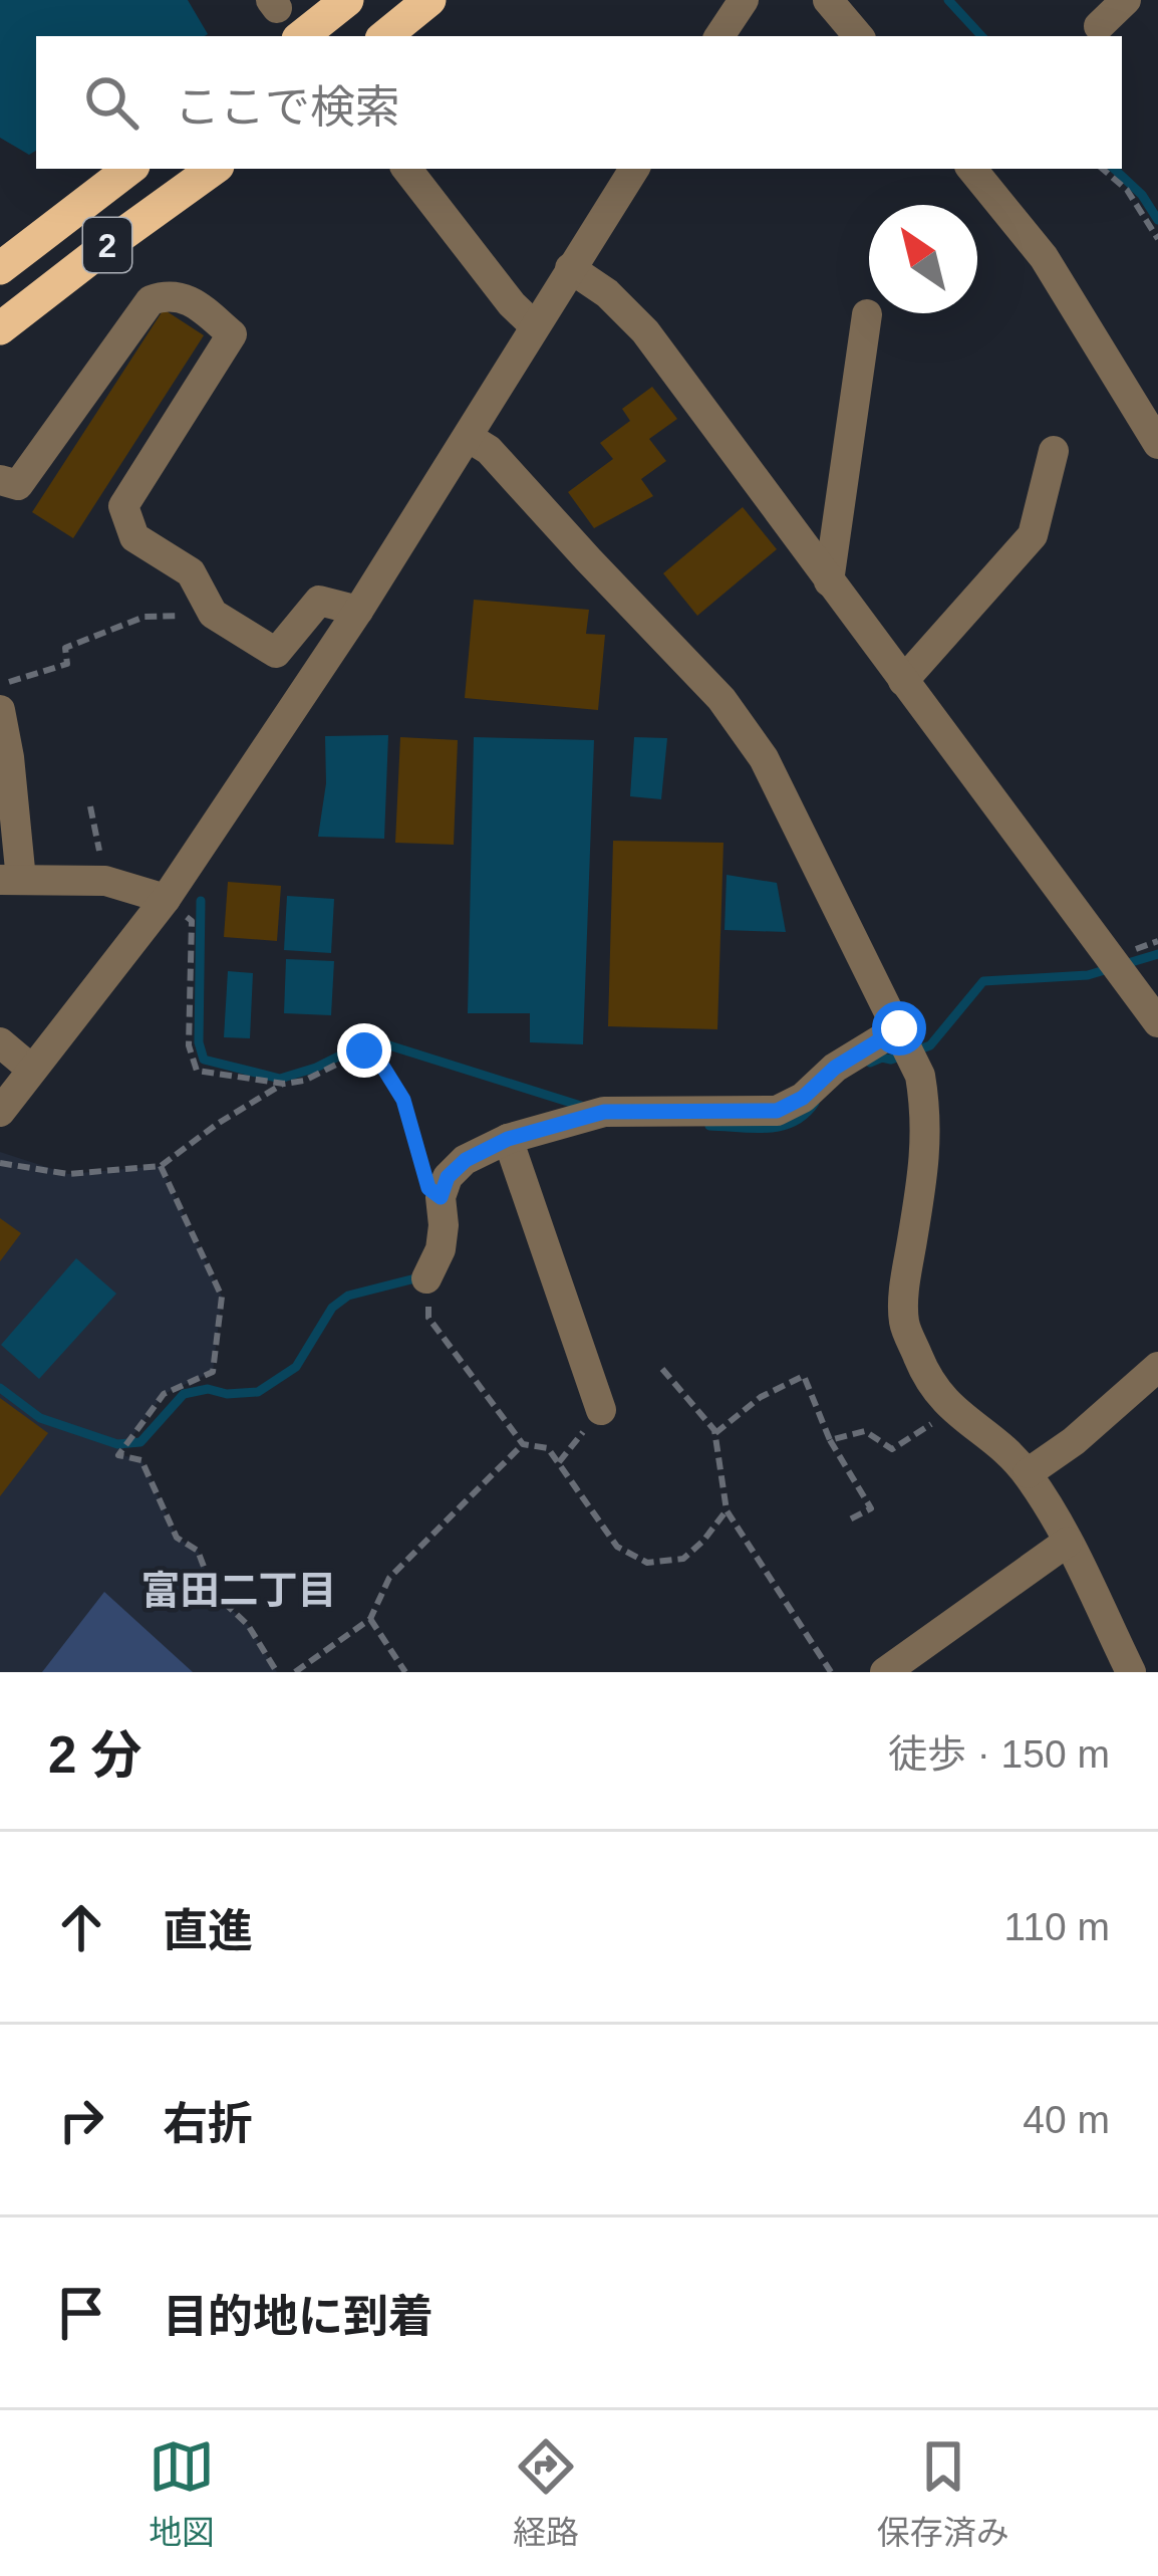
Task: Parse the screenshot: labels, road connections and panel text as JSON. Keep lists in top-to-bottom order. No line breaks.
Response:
{"streets":{"highway":["2"]},"districts":["富田二丁目"],"north":"top left","page":{"search":"ここで検索","heading":["2 分","徒歩 · 150 m"],"list":[["直進","110 m"],["右折","40 m"],"目的地に到着"],"nav":["地図","経路","保存済み"]}}
